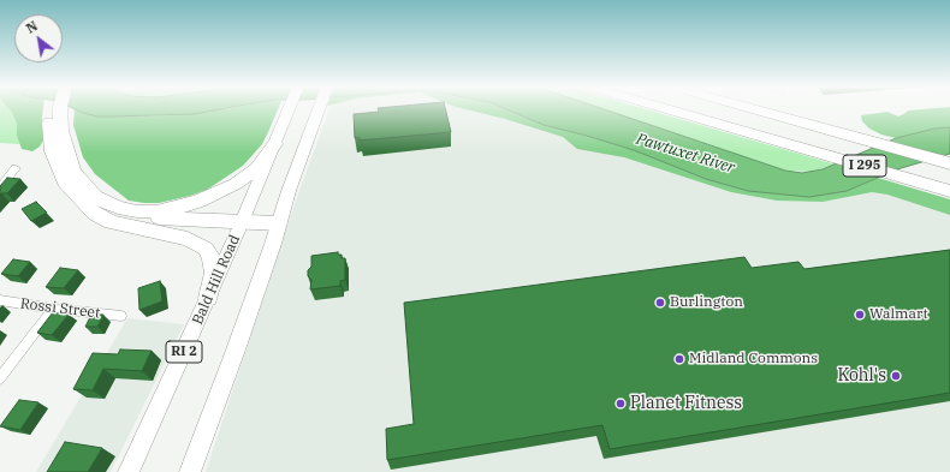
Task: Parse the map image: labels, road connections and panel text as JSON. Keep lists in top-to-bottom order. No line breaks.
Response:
{"streets":{"highway":["I 295"],"main road":["Bald Hill Road","RI 2"],"street":["Rossi Street"]},"water":["Pawtuxet River"],"places":["Burlington","Walmart","Midland Commons","Kohl's","Planet Fitness"],"north":"top left"}
